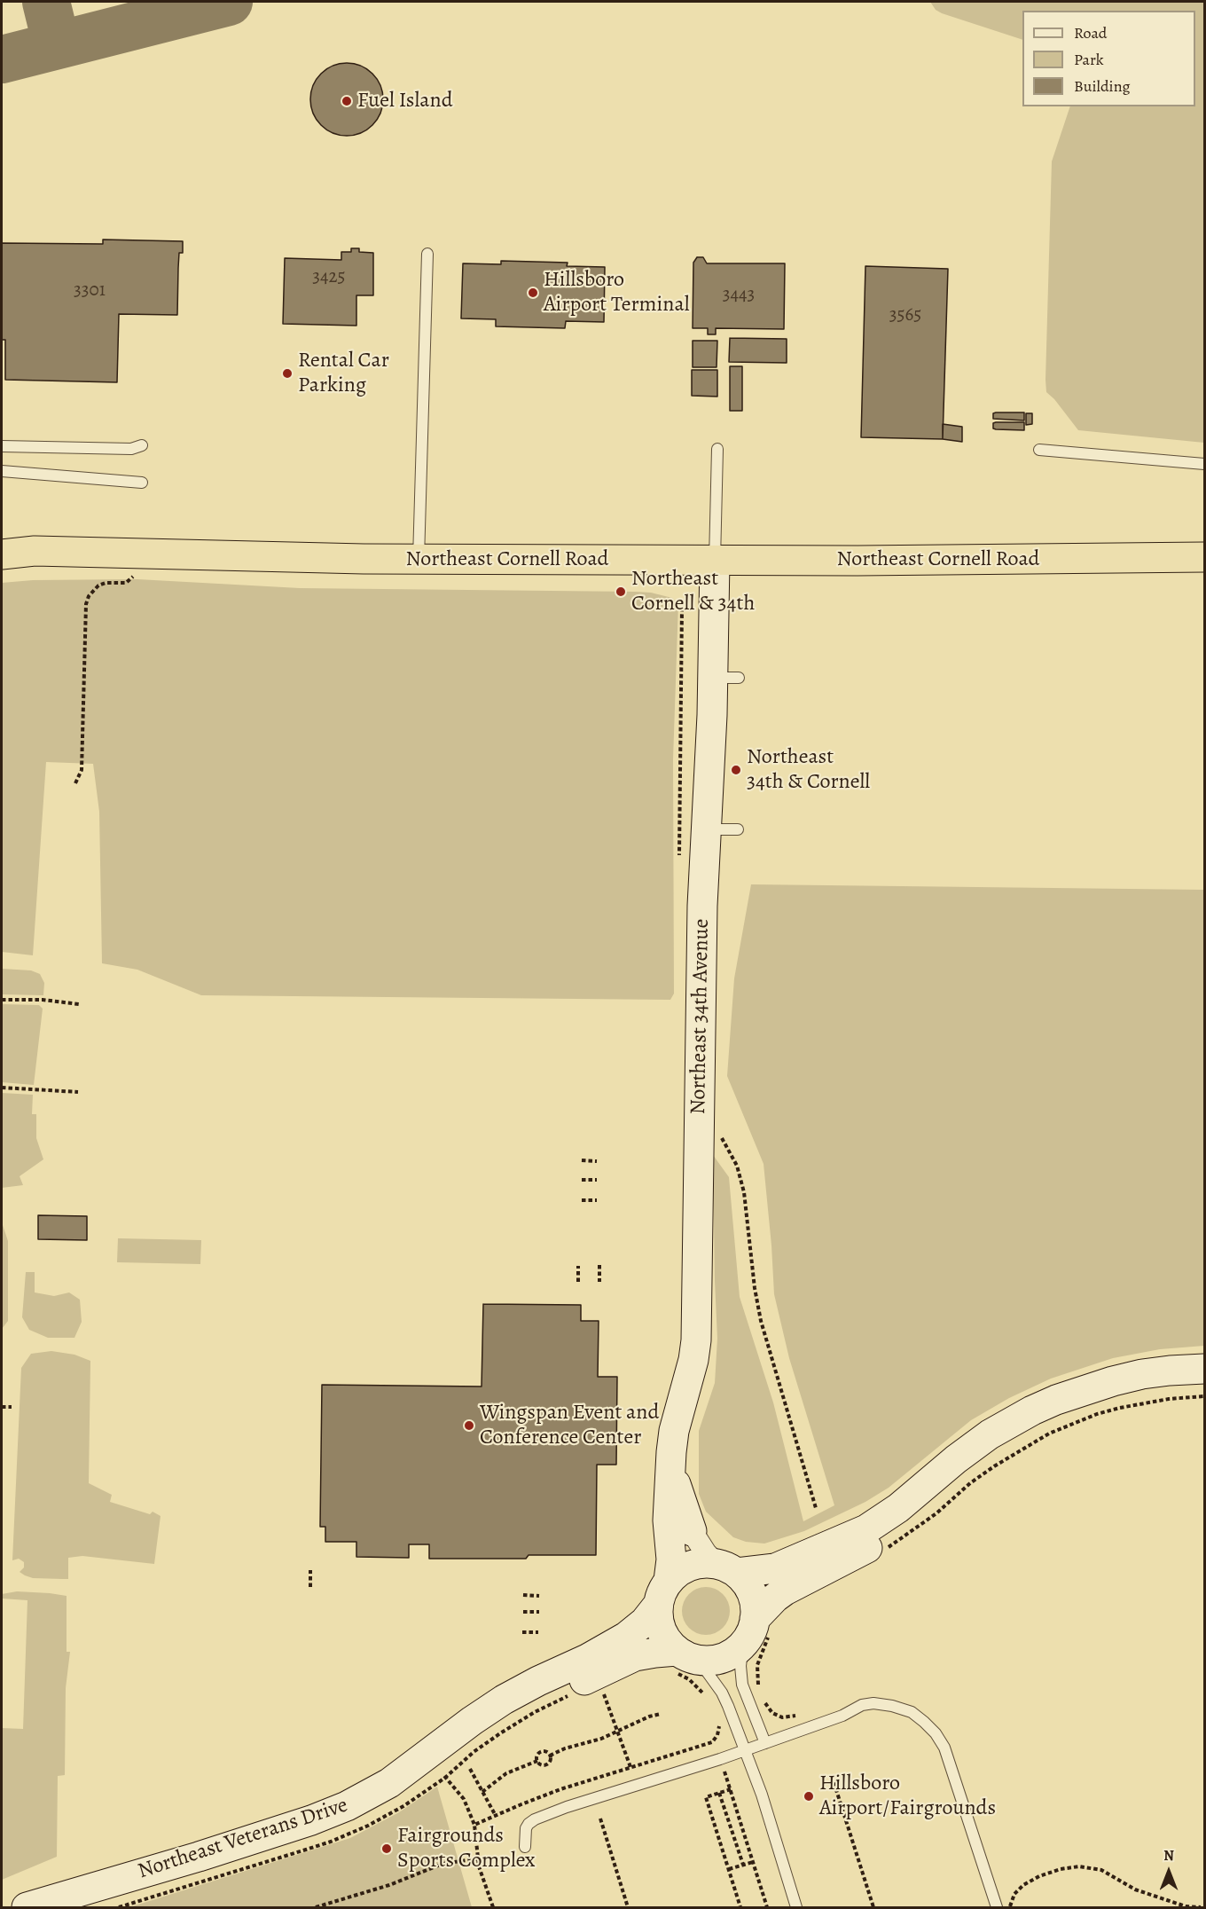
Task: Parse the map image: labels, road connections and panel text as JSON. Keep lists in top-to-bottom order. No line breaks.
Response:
{"streets":{"highway":["Northeast Cornell Road"],"street":["Northeast 34th Avenue","Northeast Veterans Drive"]},"crossings":[["Northeast Cornell Road","Northeast 34th Avenue"],["Northeast 34th Avenue","Northeast Veterans Drive"]],"places":["Fuel Island","Hillsboro Airport Terminal","Rental Car Parking","Northeast Cornell & 34th","Northeast 34th & Cornell","Wingspan Event and Conference Center","Hillsboro Airport/Fairgrounds","Fairgrounds Sports Complex"],"house_numbers":["3425","3301","3443","3565"],"legend":["Road","Park","Building"],"north":"top"}
